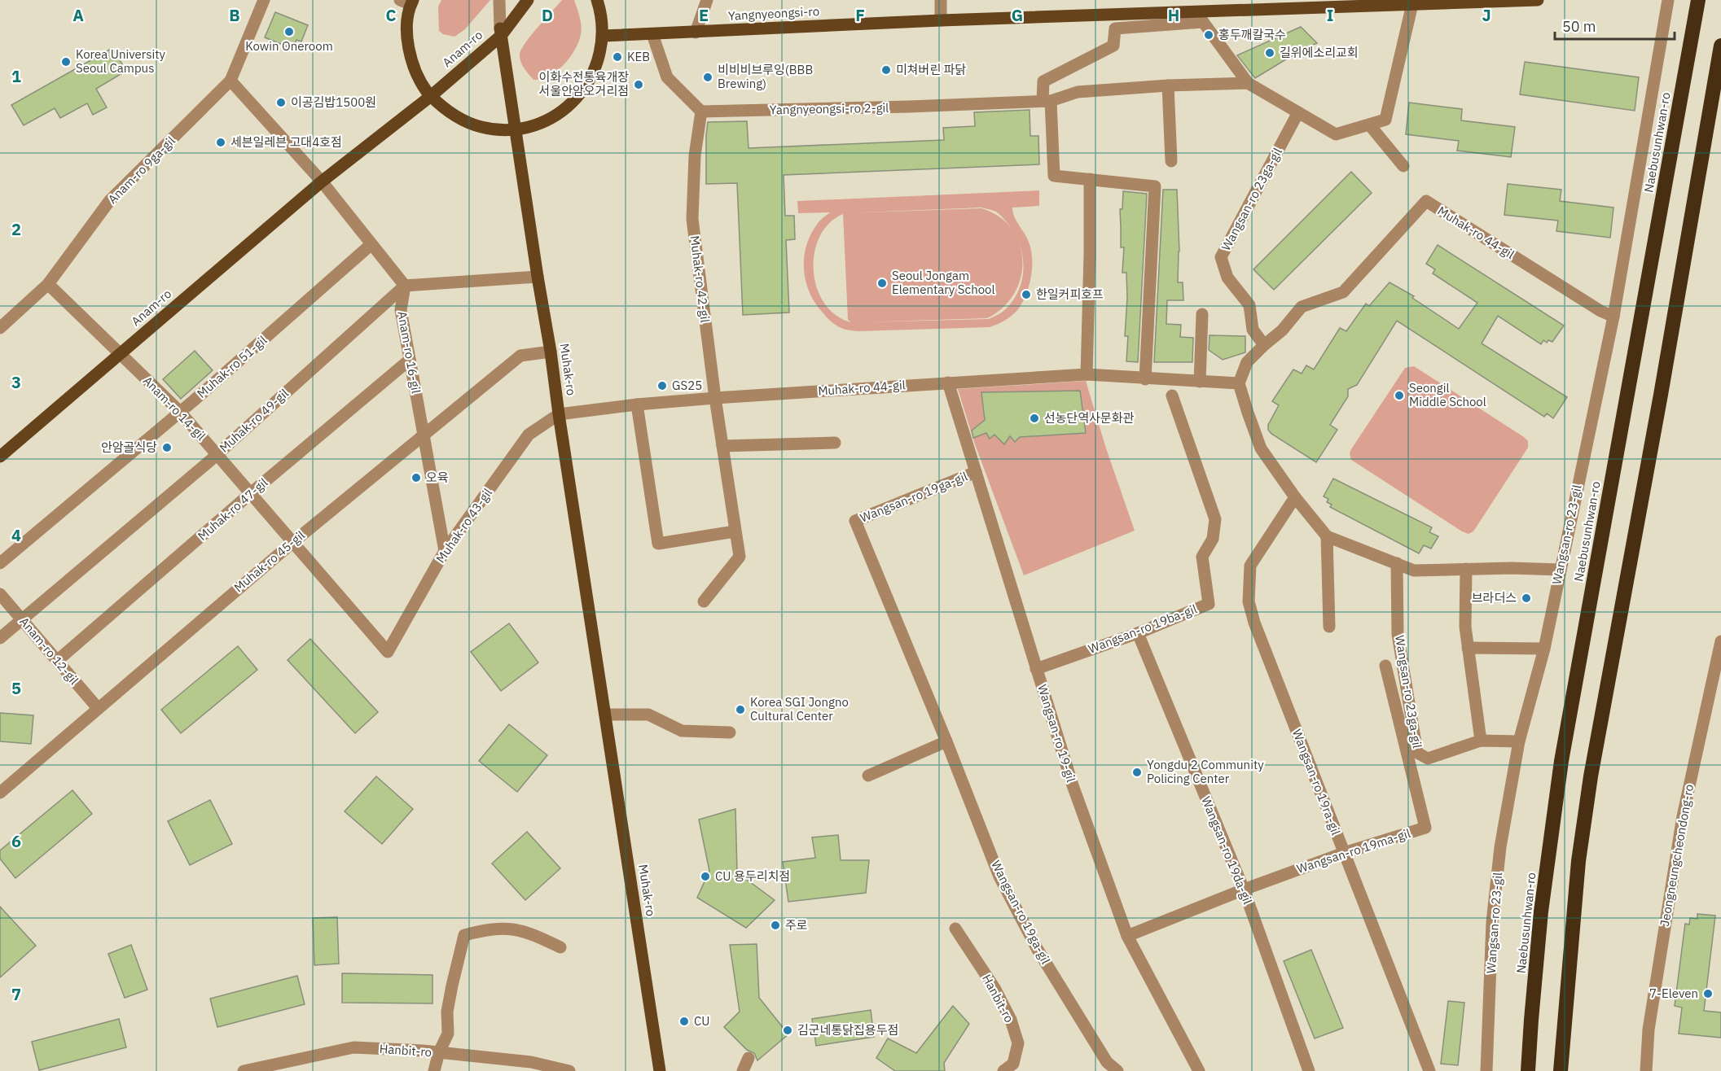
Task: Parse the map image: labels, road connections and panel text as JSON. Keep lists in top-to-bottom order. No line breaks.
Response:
{"streets":{"highway":["Naebusunhwan-ro"],"main road":["Yangnyeongsi-ro","Anam-ro","Muhak-ro"],"street":["Yangnyeongsi-ro 2-gil","Anam-ro 9ga-gil","Wangsan-ro 23ga-gil","Muhak-ro 44-gil","Muhak-ro 42-gil","Anam-ro 16-gil","Muhak-ro 51-gil","Anam-ro 14-gil","Muhak-ro 49-gil","Wangsan-ro 19ga-gil","Muhak-ro 47-gil","Muhak-ro 43-gil","Wangsan-ro 23-gil","Muhak-ro 45-gil","Wangsan-ro 19ba-gil","Anam-ro 12-gil","Wangsan-ro 19-gil","Wangsan-ro 19ra-gil","Wangsan-ro 19da-gil","Wangsan-ro 19ma-gil","Jeongneungcheondong-ro","Hanbit-ro"]},"crossings":[["Anam-ro","Muhak-ro"],["Anam-ro","Anam-ro 14-gil"],["Yangnyeongsi-ro 2-gil","Muhak-ro 42-gil"],["Anam-ro 9ga-gil","Anam-ro 14-gil"],["Wangsan-ro 23ga-gil","Muhak-ro 44-gil"],["Wangsan-ro 23ga-gil","Wangsan-ro 23-gil"],["Muhak-ro 44-gil","Muhak-ro 42-gil"],["Muhak-ro 44-gil","Muhak-ro"],["Muhak-ro 44-gil","Muhak-ro 43-gil"],["Muhak-ro 44-gil","Wangsan-ro 23-gil"],["Muhak-ro 44-gil","Wangsan-ro 19-gil"],["Anam-ro 16-gil","Muhak-ro 49-gil"],["Anam-ro 16-gil","Muhak-ro 47-gil"],["Anam-ro 16-gil","Muhak-ro 43-gil"],["Anam-ro 16-gil","Muhak-ro 45-gil"],["Muhak-ro 51-gil","Anam-ro 14-gil"],["Muhak-ro","Muhak-ro 43-gil"],["Muhak-ro","Muhak-ro 45-gil"],["Anam-ro 14-gil","Muhak-ro 49-gil"],["Anam-ro 14-gil","Muhak-ro 47-gil"],["Anam-ro 14-gil","Muhak-ro 43-gil"],["Anam-ro 14-gil","Muhak-ro 45-gil"],["Muhak-ro 49-gil","Anam-ro 12-gil"],["Wangsan-ro 19ga-gil","Wangsan-ro 19-gil"],["Muhak-ro 47-gil","Anam-ro 12-gil"],["Muhak-ro 45-gil","Anam-ro 12-gil"],["Wangsan-ro 19ba-gil","Wangsan-ro 19-gil"],["Wangsan-ro 19ba-gil","Wangsan-ro 19da-gil"],["Wangsan-ro 19-gil","Wangsan-ro 19ma-gil"],["Wangsan-ro 19ra-gil","Wangsan-ro 19ma-gil"],["Wangsan-ro 19da-gil","Wangsan-ro 19ma-gil"]],"places":["Kowin Oneroom","홍두깨칼국수","길위에소리교회","KEB","Korea University Seoul Campus","미쳐버린 파닭","비비비브루잉(BBB Brewing)","이화수전통육개장 서울안암오거리점","이공김밥1500원","세븐일레븐 고대4호점","Seoul Jongam Elementary School","한일커피호프","GS25","Seongil Middle School","선농단역사문화관","안암골식당","오육","브라더스","Korea SGI Jongno Cultural Center","Yongdu 2 Community Policing Center","CU 용두리치점","주로","7-Eleven","CU","김군네통닭집용두점"],"scale_bar":"50 m","grid":{"columns":["A","B","C","D","E","F","G","H","I","J"],"rows":["1","2","3","4","5","6","7"]}}
